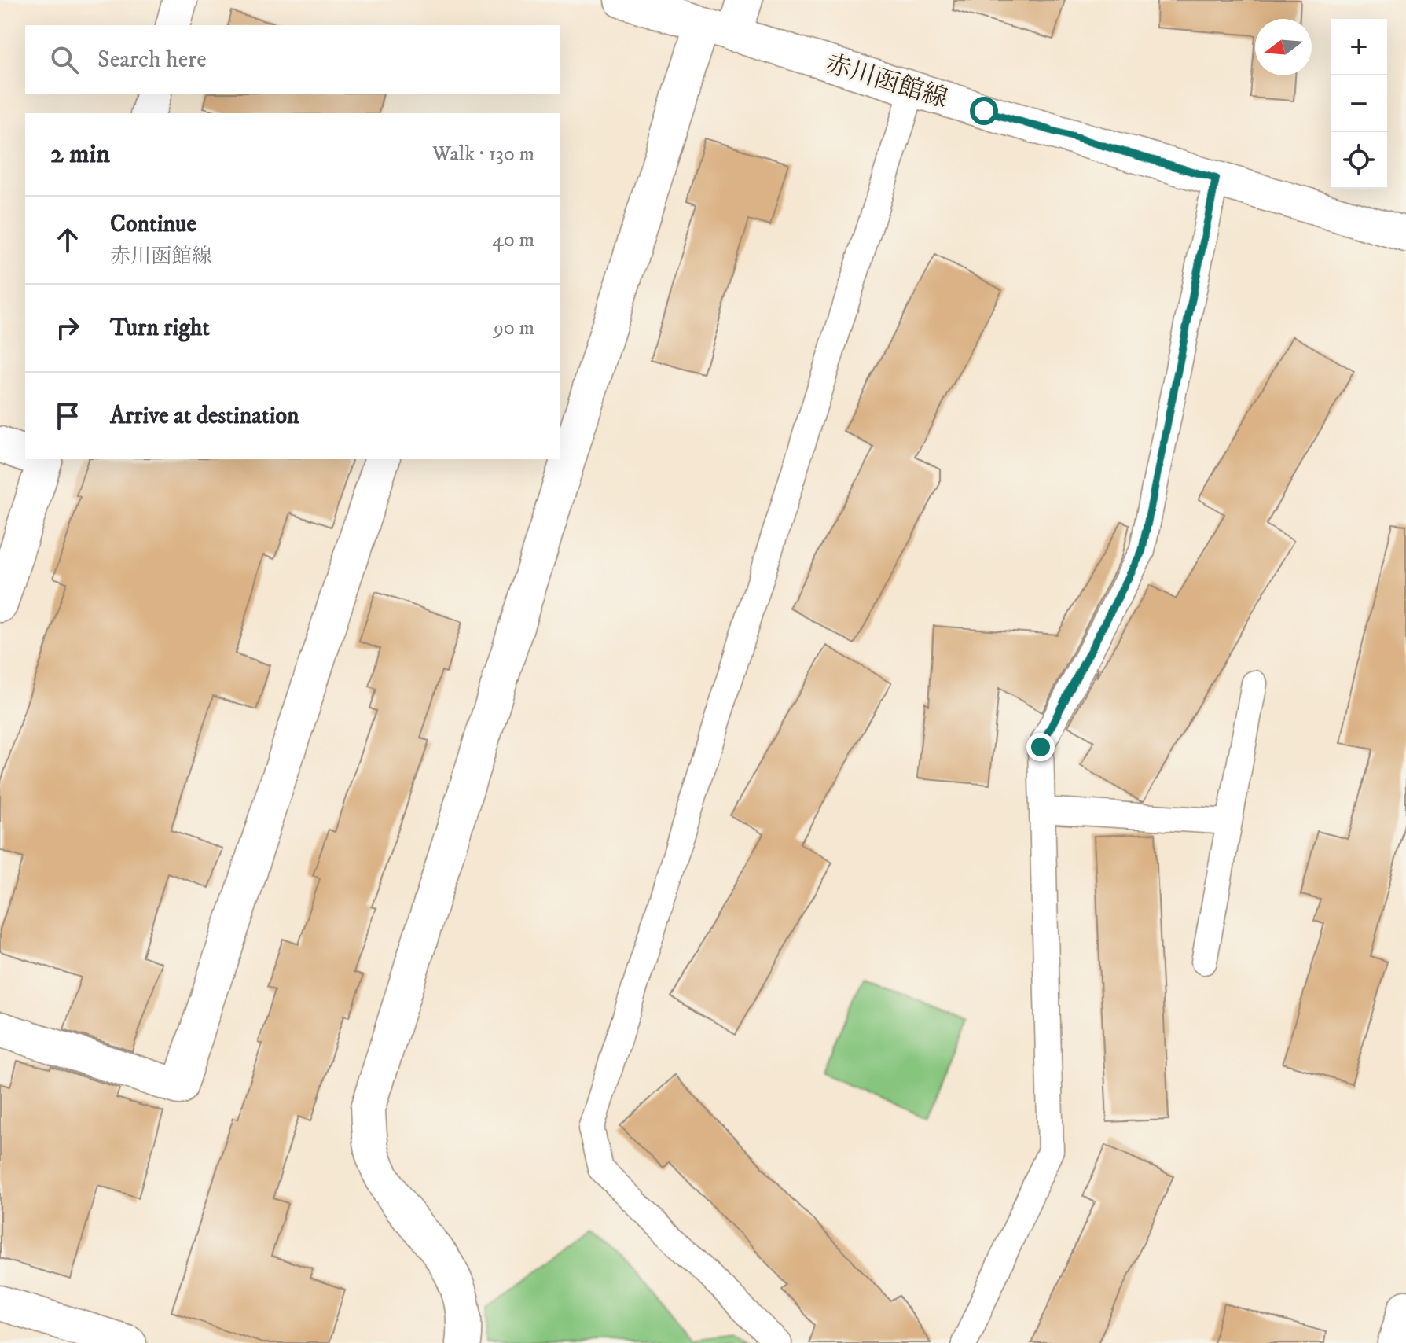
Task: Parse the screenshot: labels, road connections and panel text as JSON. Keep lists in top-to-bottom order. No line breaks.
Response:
{"streets":{"street":["赤川函館線"]},"north":"left","page":{"map_buttons":["+","−"],"search":"Search here","heading":["2 min","Walk · 130 m"],"list":[["Continue","赤川函館線","40 m"],["Turn right","90 m"],"Arrive at destination"]}}
